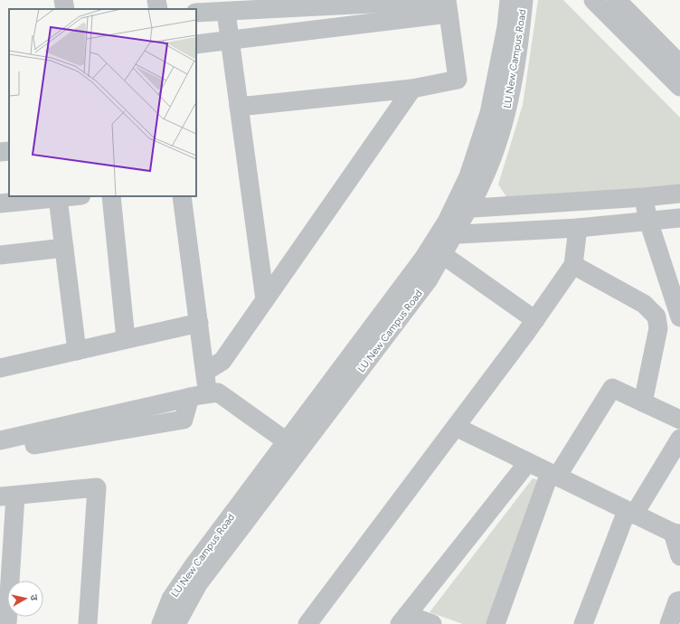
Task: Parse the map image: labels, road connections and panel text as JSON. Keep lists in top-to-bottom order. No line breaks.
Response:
{"streets":{"street":["LU New Campus Road"]},"north":"right"}
